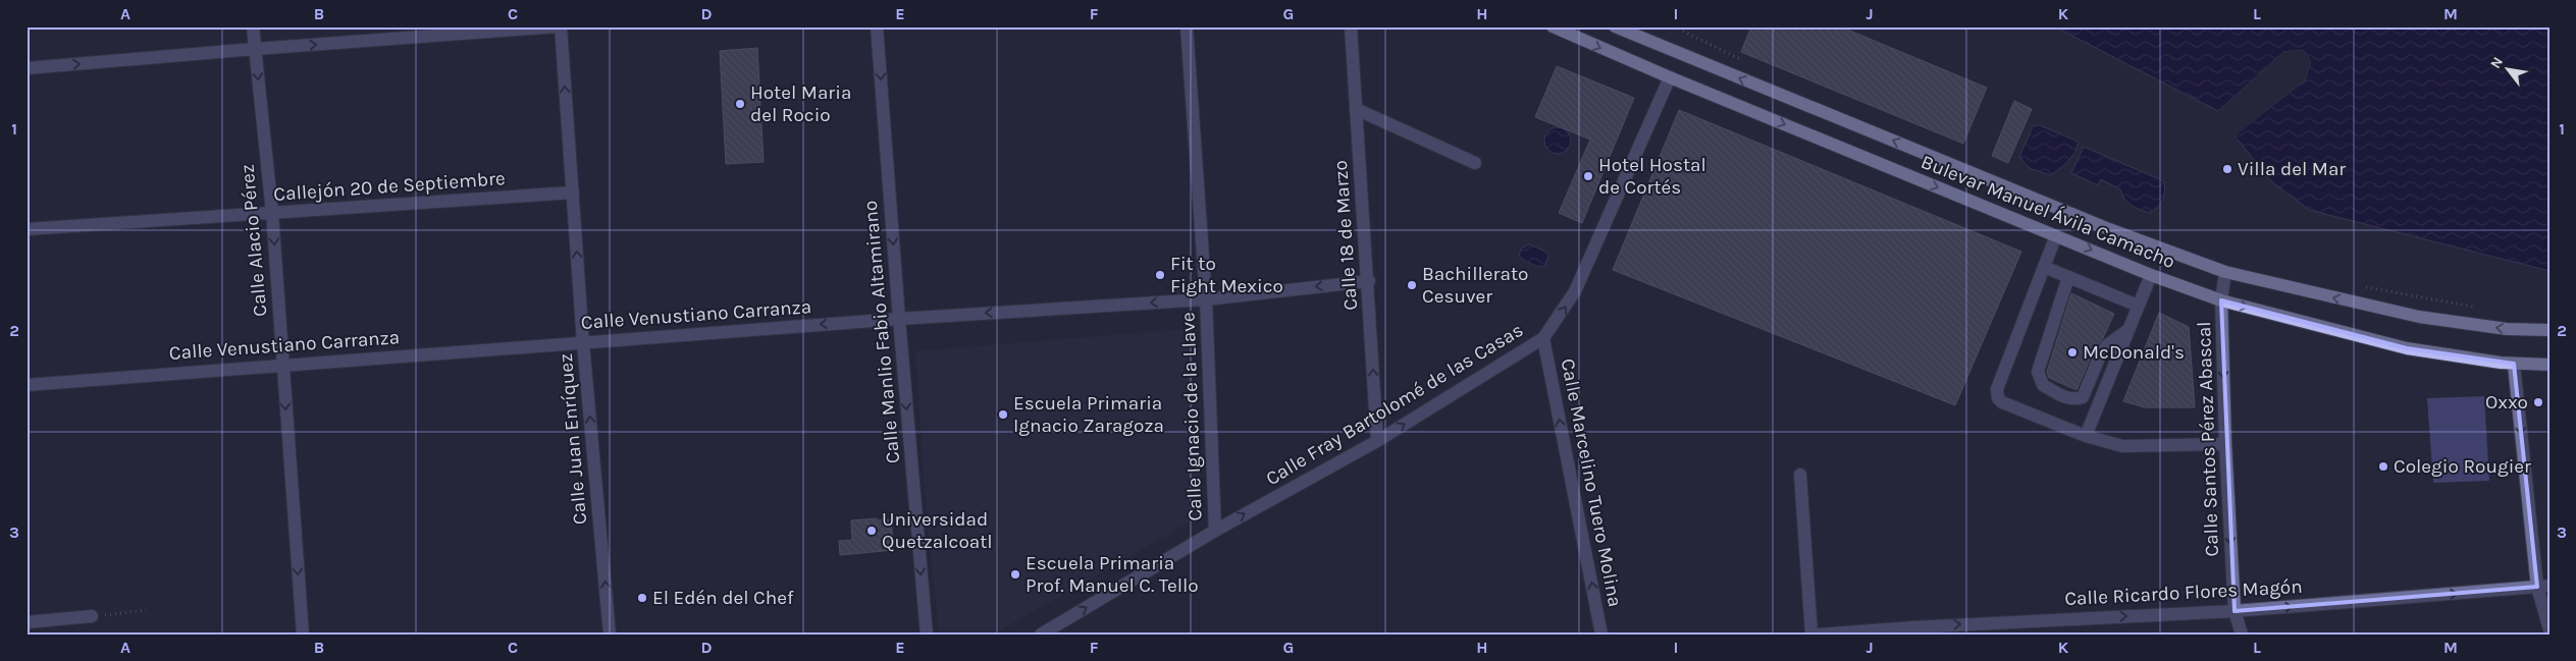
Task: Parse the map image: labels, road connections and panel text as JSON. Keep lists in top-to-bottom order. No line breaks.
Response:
{"streets":{"main road":["Bulevar Manuel Ávila Camacho"],"street":["Callejón 20 de Septiembre","Calle 18 de Marzo","Calle Alacio Pérez","Calle Venustiano Carranza","Calle Manlio Fabio Altamirano","Calle Fray Bartolomé de las Casas","Calle Ignacio de la Llave","Calle Juan Enríquez","Calle Santos Pérez Abascal","Calle Marcelino Tuero Molina","Calle Ricardo Flores Magón"]},"crossings":[["Callejón 20 de Septiembre","Calle Alacio Pérez"],["Callejón 20 de Septiembre","Calle Juan Enríquez"],["Bulevar Manuel Ávila Camacho","Calle Fray Bartolomé de las Casas"],["Bulevar Manuel Ávila Camacho","Calle Santos Pérez Abascal"],["Calle 18 de Marzo","Calle Venustiano Carranza"],["Calle 18 de Marzo","Calle Fray Bartolomé de las Casas"],["Calle Alacio Pérez","Calle Venustiano Carranza"],["Calle Venustiano Carranza","Calle Manlio Fabio Altamirano"],["Calle Venustiano Carranza","Calle Ignacio de la Llave"],["Calle Venustiano Carranza","Calle Juan Enríquez"],["Calle Fray Bartolomé de las Casas","Calle Ignacio de la Llave"],["Calle Fray Bartolomé de las Casas","Calle Marcelino Tuero Molina"],["Calle Santos Pérez Abascal","Calle Ricardo Flores Magón"]],"one_way":["Calle 18 de Marzo","Calle Alacio Pérez","Calle Venustiano Carranza","Calle Manlio Fabio Altamirano","Calle Fray Bartolomé de las Casas","Calle Juan Enríquez","Calle Santos Pérez Abascal","Calle Marcelino Tuero Molina","Calle Ricardo Flores Magón"],"places":["Hotel Maria del Rocio","Villa del Mar","Hotel Hostal de Cortés","Fit to Fight Mexico","Bachillerato Cesuver","McDonald's","Oxxo","Escuela Primaria Ignacio Zaragoza","Colegio Rougier","Universidad Quetzalcoatl","Escuela Primaria Prof. Manuel C. Tello","El Edén del Chef"],"north":"top left","grid":{"columns":["A","B","C","D","E","F","G","H","I","J","K","L","M"],"rows":["1","2","3"]}}
